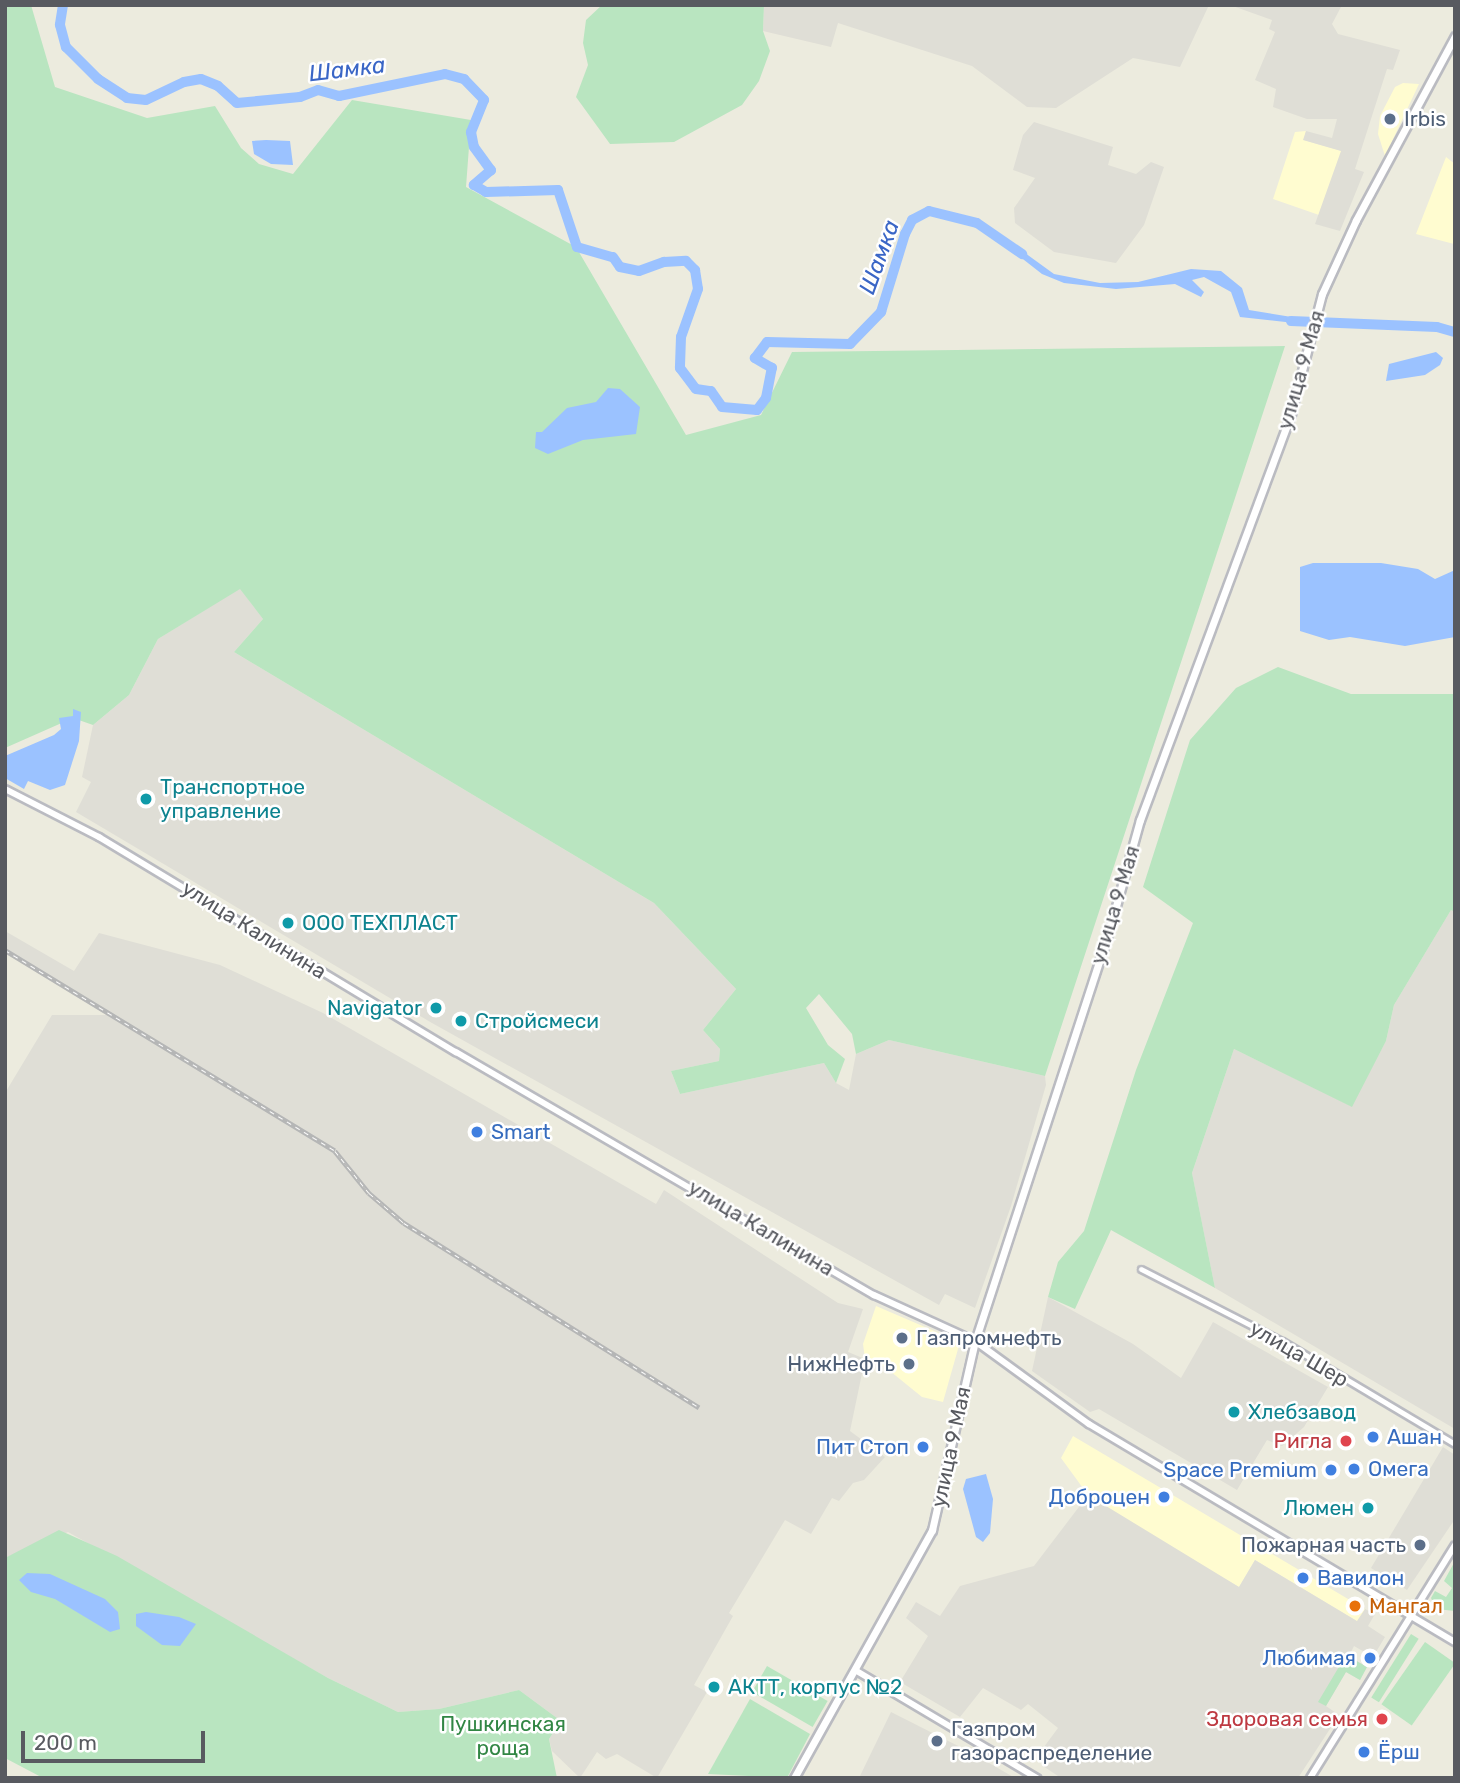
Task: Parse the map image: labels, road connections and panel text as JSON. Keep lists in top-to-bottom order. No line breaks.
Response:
{"streets":{"main road":["улица 9 Мая"],"street":["улица Калинина","улица Шер"]},"crossings":[["улица 9 Мая","улица Калинина"]],"water":["Шамка"],"parks":["Пушкинская роща"],"places":["Irbis","Транспортное управление","ООО ТЕХПЛАСТ","Navigator","Стройсмеси","Smart","Газпромнефть","НижНефть","Хлебзавод","Ашан","Ригла","Пит Стоп","Омега","Space Premium","Доброцен","Люмен","Пожарная часть","Вавилон","Мангал","Любимая","АКТТ, корпус №2","Здоровая семья","Газпром газораспределение","Ёрш"],"scale_bar":"200 m"}
